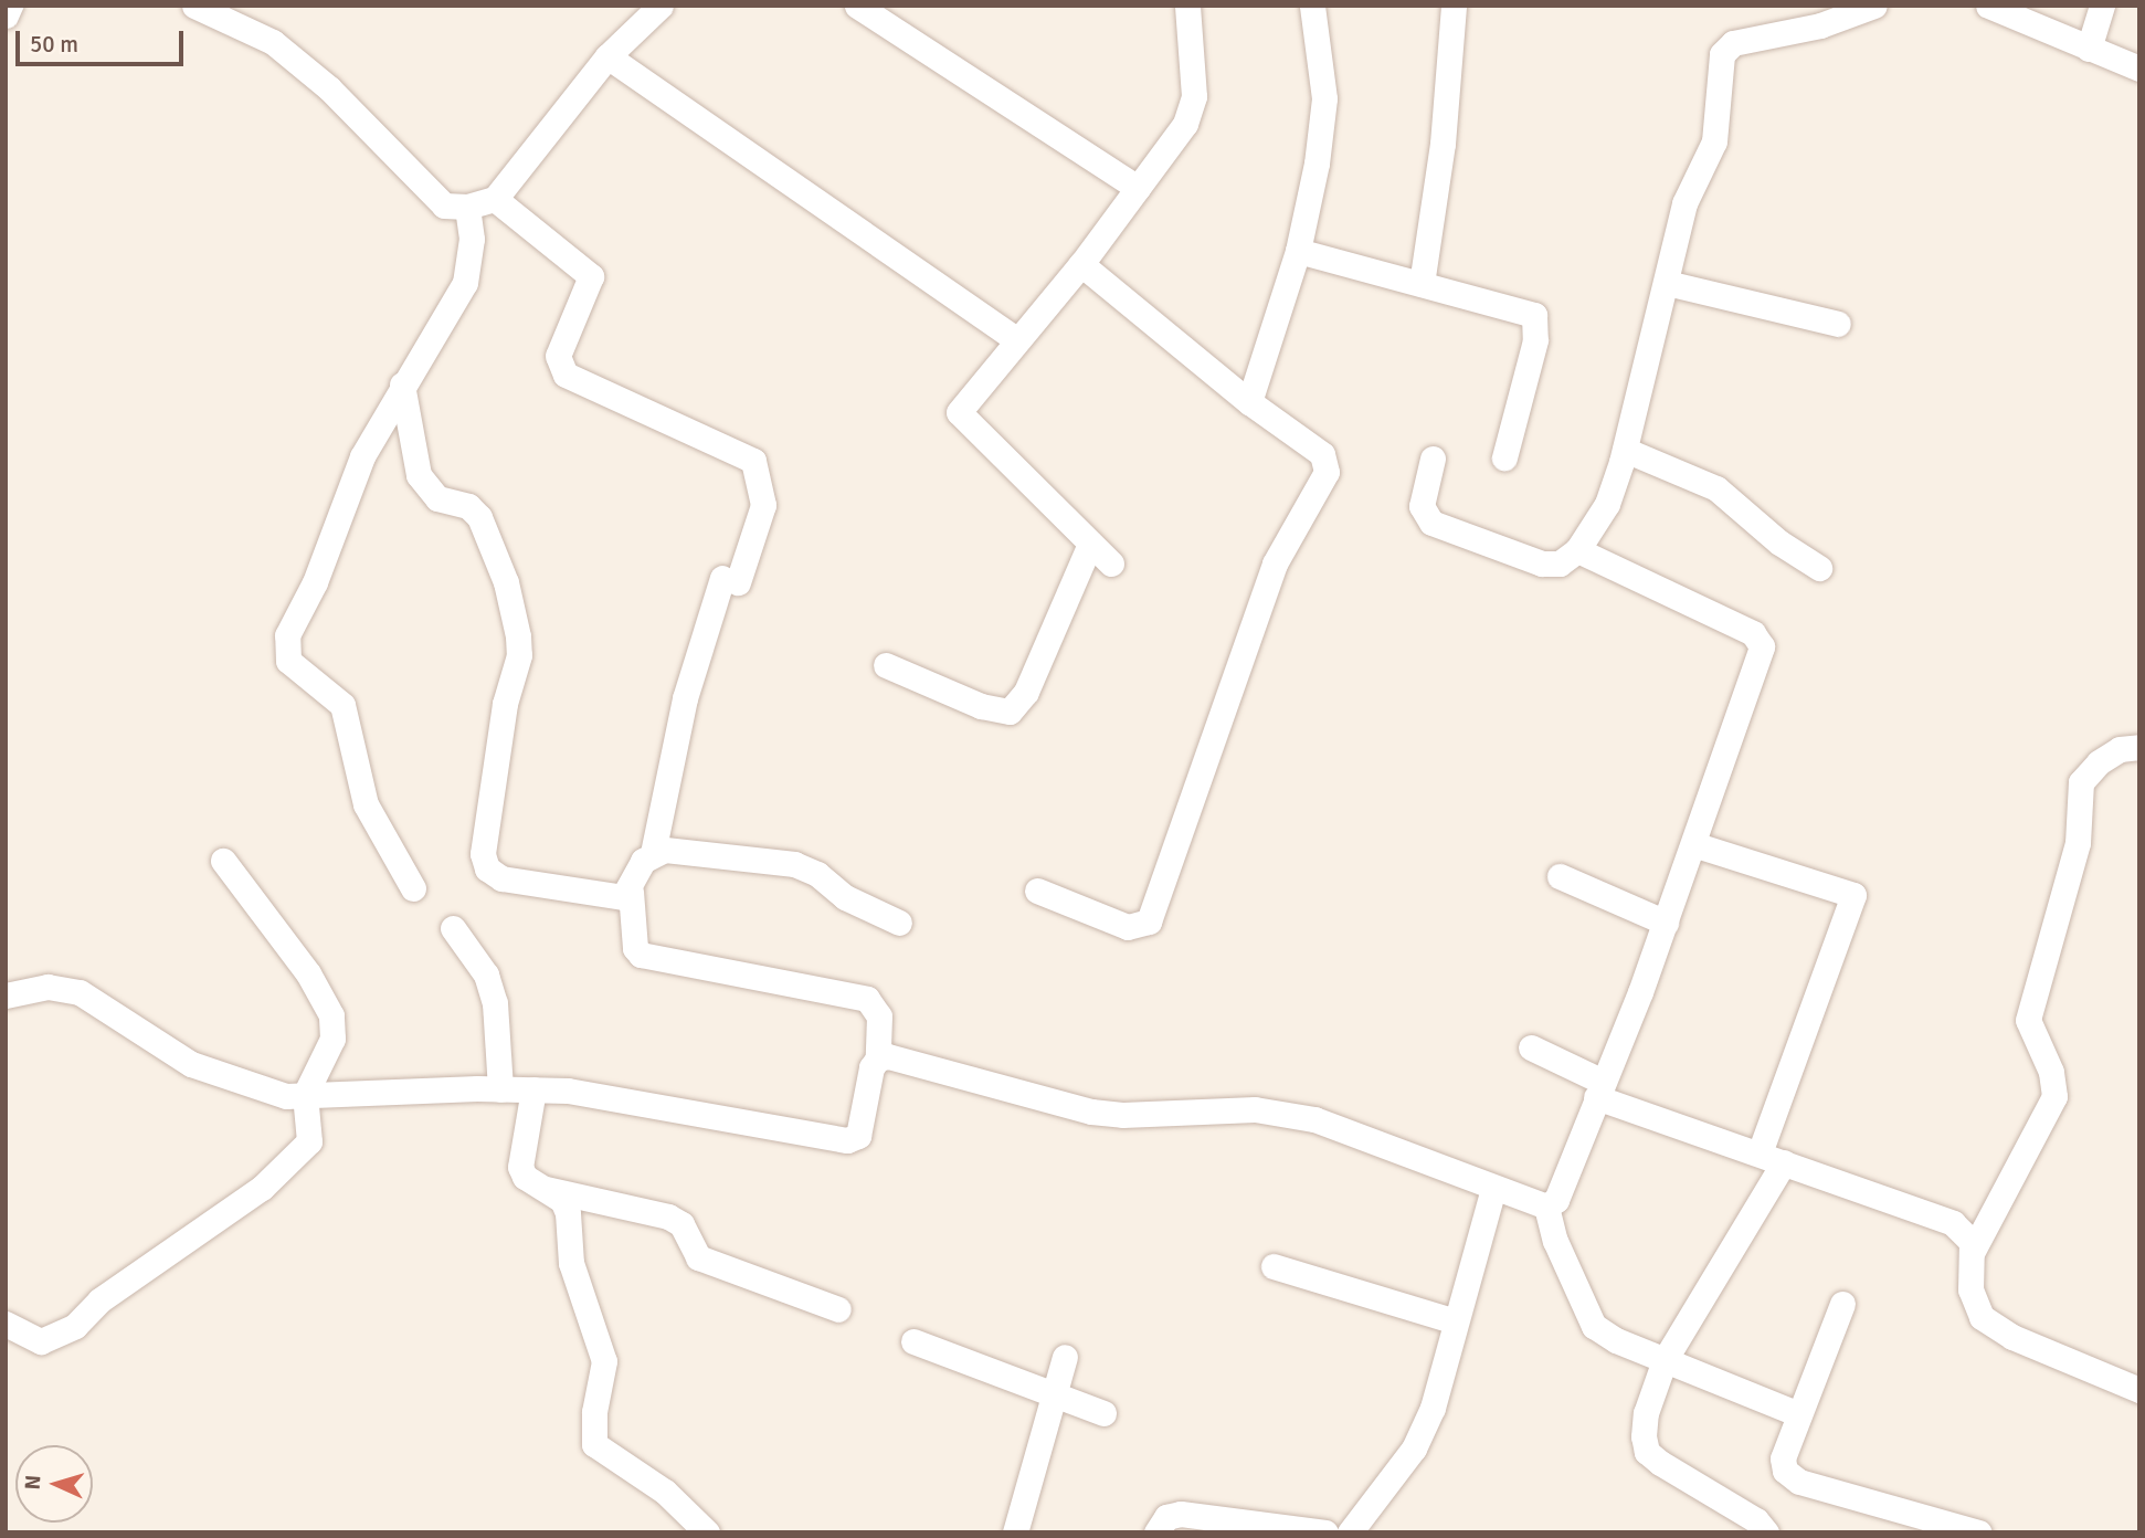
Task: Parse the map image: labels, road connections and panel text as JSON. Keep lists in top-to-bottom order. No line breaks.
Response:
{"scale_bar":"50 m","north":"left"}
